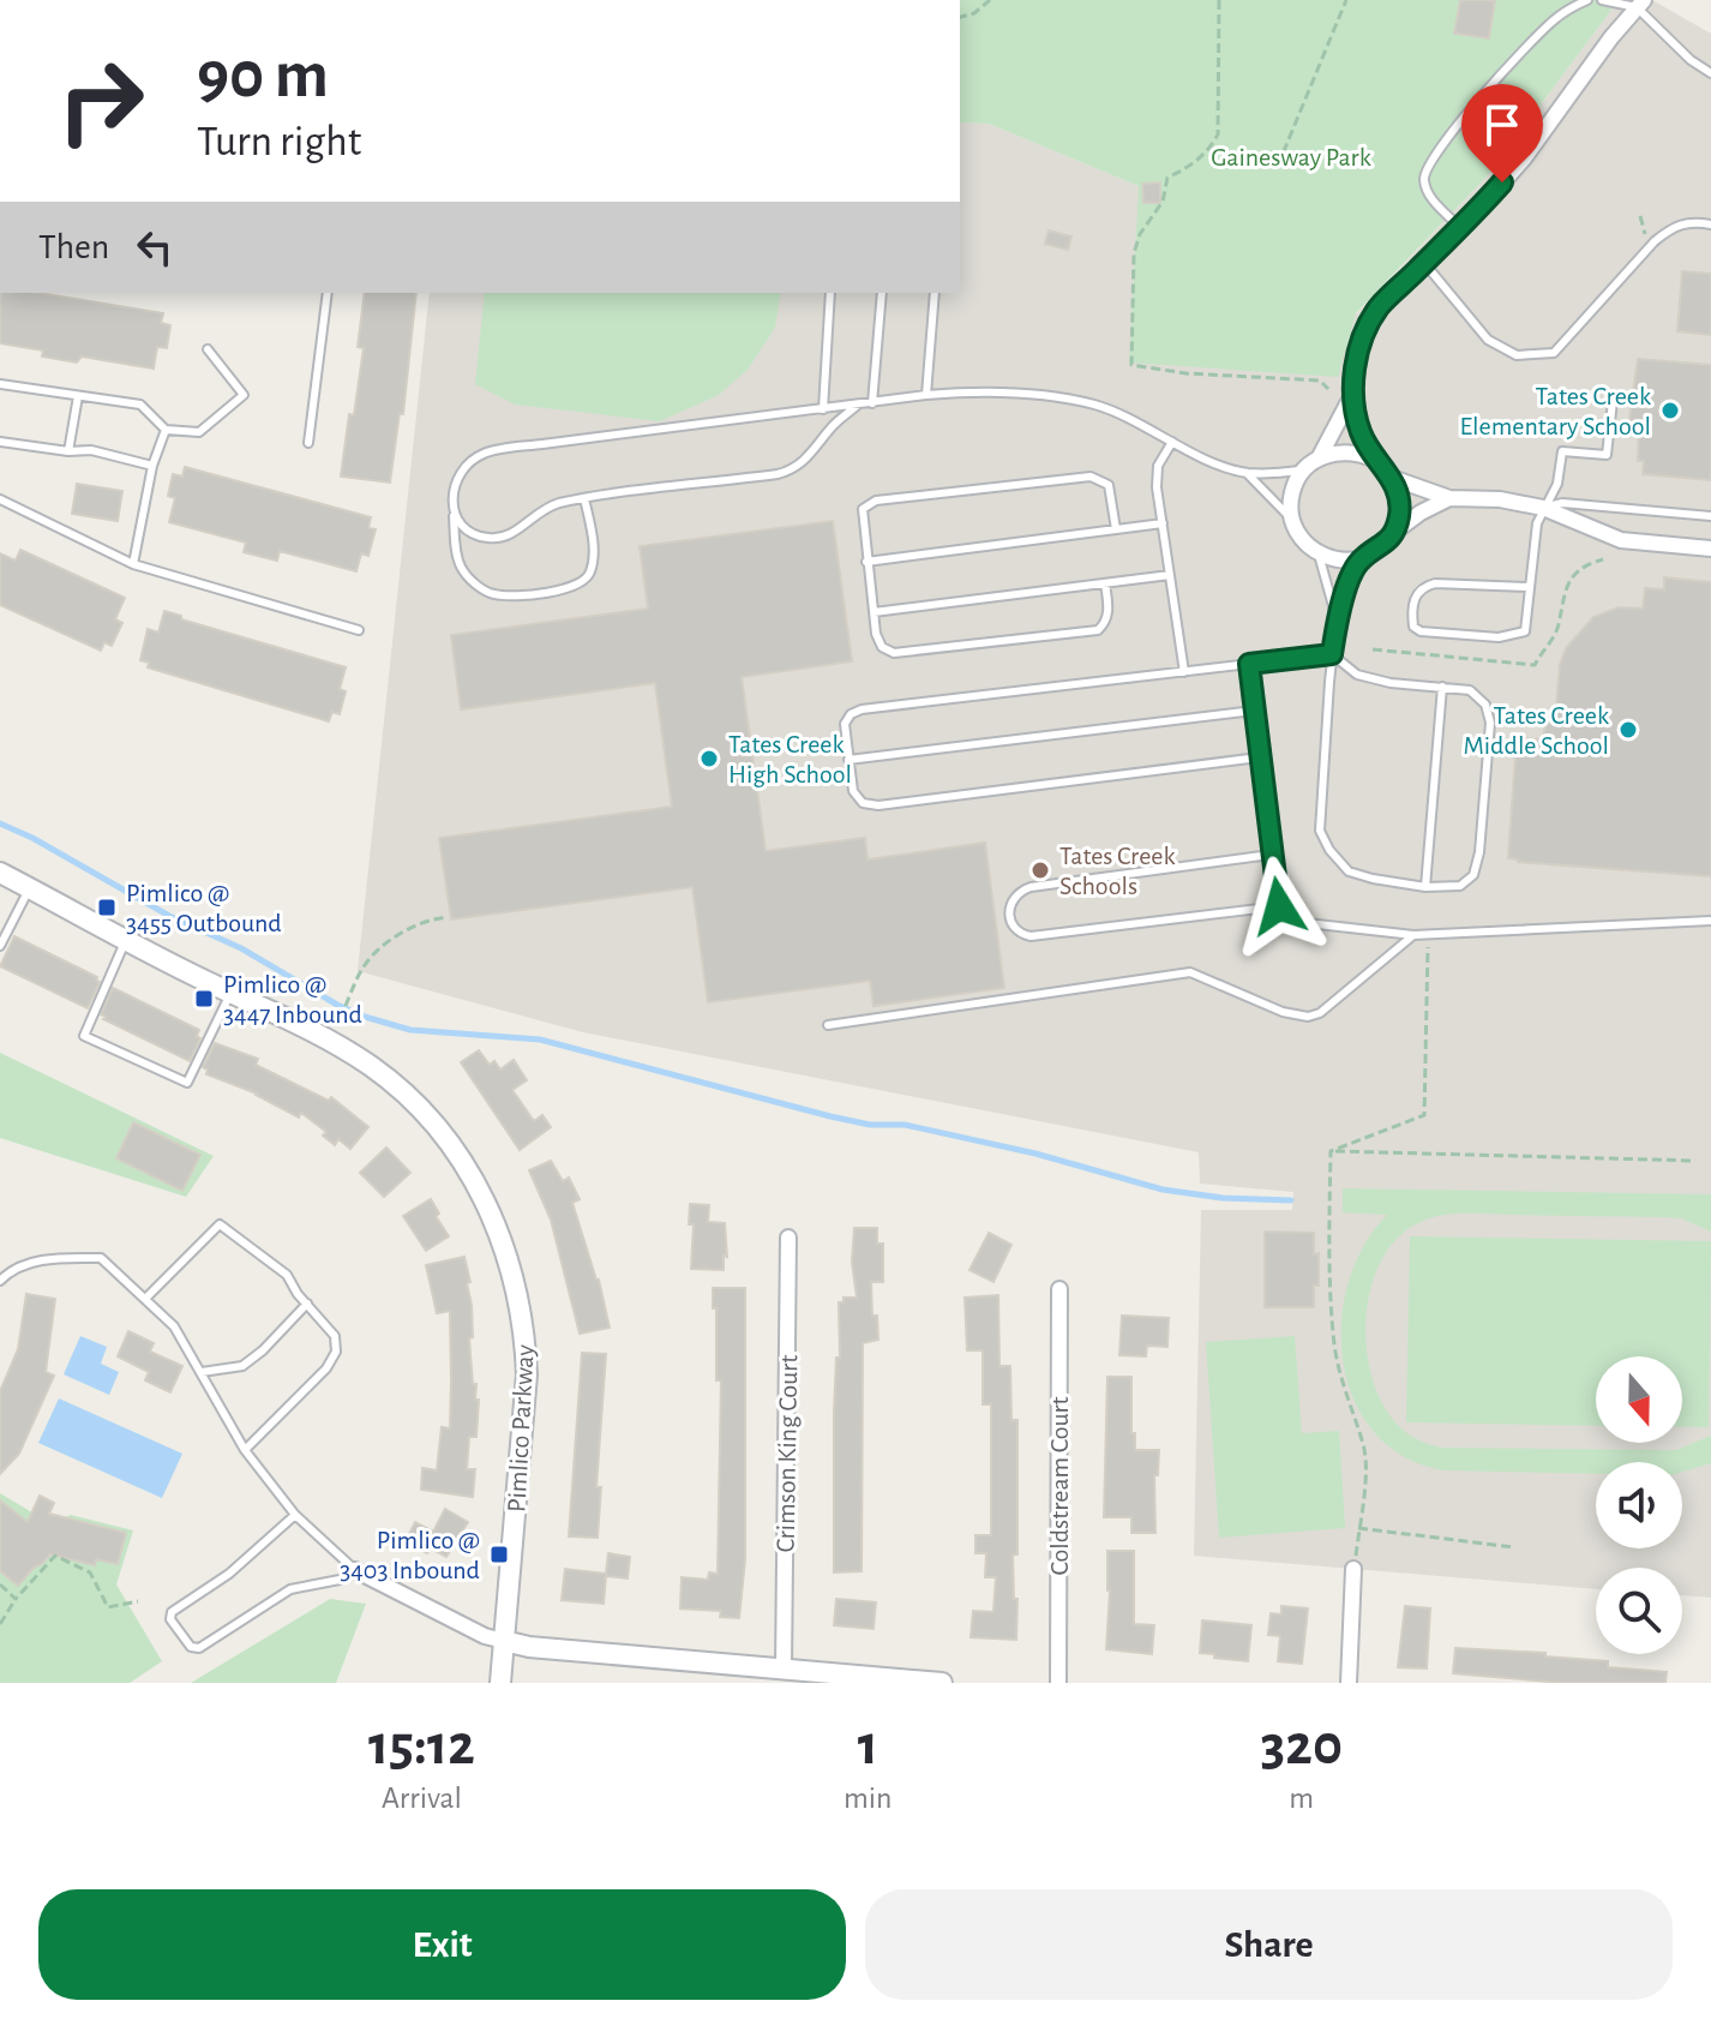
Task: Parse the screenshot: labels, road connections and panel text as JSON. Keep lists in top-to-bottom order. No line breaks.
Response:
{"streets":{"street":["Pimlico Parkway","Crimson King Court","Coldstream Court"]},"parks":["Gainesway Park"],"places":{"other":["Tates Creek Elementary School","Tates Creek Middle School","Tates Creek High School","Tates Creek Schools"],"transit":["Pimlico @ 3455 Outbound","Pimlico @ 3447 Inbound","Pimlico @ 3403 Inbound"]},"north":"bottom","page":{"turn":["90 m","Turn right"],"then":"Then","eta":["15:12","Arrival","1","min","320","m"],"buttons":["Exit","Share"]}}
